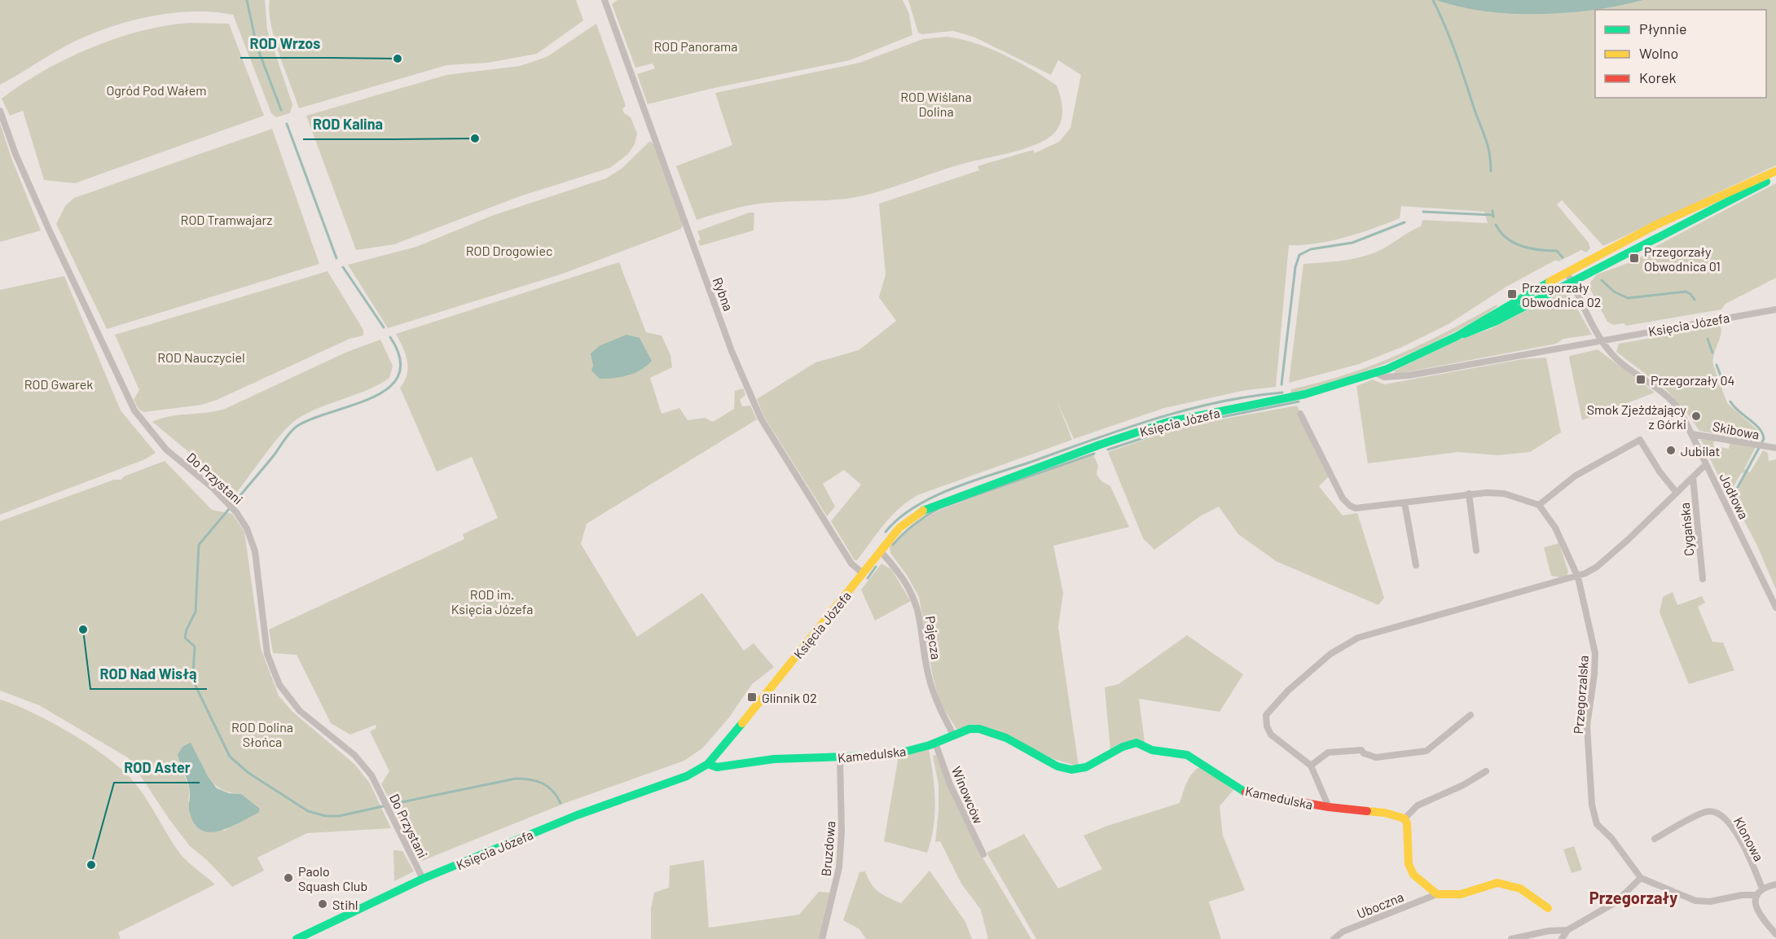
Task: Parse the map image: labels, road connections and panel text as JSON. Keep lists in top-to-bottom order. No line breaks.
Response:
{"streets":{"main road":["Księcia Józefa","Kamedulska"],"street":["Rybna","Skibowa","Do Przystani","Jodłowa","Cygańska","Pajęcza","Przegorzalska","Winowców","Klonowa","Bruzdowa","Uboczna"]},"crossings":[["Rybna","Księcia Józefa"],["Księcia Józefa","Do Przystani"],["Księcia Józefa","Jodłowa"],["Księcia Józefa","Pajęcza"],["Księcia Józefa","Kamedulska"],["Skibowa","Jodłowa"],["Pajęcza","Kamedulska"],["Przegorzalska","Kamedulska"],["Kamedulska","Winowców"],["Kamedulska","Bruzdowa"]],"districts":["Przegorzały"],"parks":["ROD Panorama","Ogród Pod Wałem","ROD Wiślana Dolina","ROD Tramwajarz","ROD Drogowiec","ROD Nauczyciel","ROD Gwarek","ROD im. Księcia Józefa","ROD Dolina Słońca"],"places":{"other":["ROD Wrzos","ROD Kalina","Smok Zjeżdżający z Górki","Jubilat","ROD Nad Wisłą","ROD Aster","Paolo Squash Club","Stihl"],"transit":["Przegorzały Obwodnica 01","Przegorzały Obwodnica 02","Przegorzały 04","Glinnik 02"]},"legend":["Płynnie","Wolno","Korek"]}
